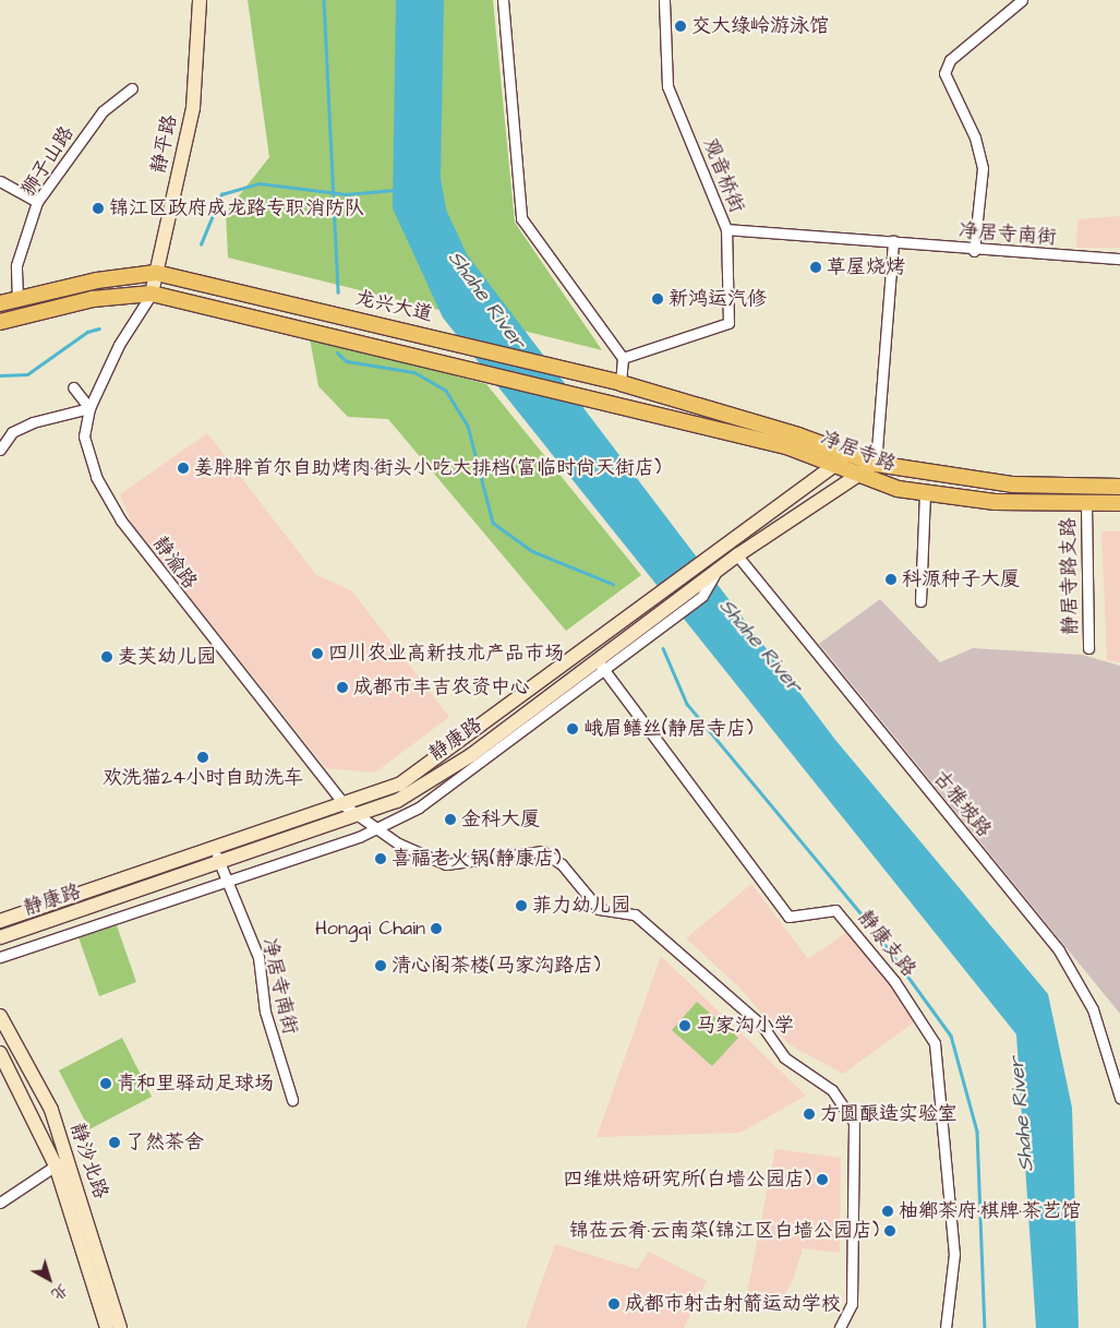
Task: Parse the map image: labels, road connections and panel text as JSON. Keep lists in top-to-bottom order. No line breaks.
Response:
{"streets":{"main road":["静平路","龙兴大道","净居寺路","静康路","静沙北路"],"street":["狮子山路","观音桥街","净居寺南街","静渝路","静居寺路支路","古雅坡路","静康支路"]},"crossings":[["静平路","龙兴大道"],["静平路","净居寺路"],["静平路","静渝路"],["观音桥街","净居寺南街"],["净居寺南街","静康路"],["龙兴大道","净居寺路"],["净居寺路","静渝路"],["净居寺路","静居寺路支路"],["净居寺路","静康路"],["静渝路","静康路"],["静康路","古雅坡路"],["静康路","静康支路"]],"water":["Shahe River"],"places":["交大绿岭游泳馆","锦江区政府成龙路专职消防队","草屋烧烤","新鸿运汽修","姜胖胖首尔自助烤肉·街头小吃大排档(富临时尚天街店)","科源种子大厦","四川农业高新技术产品市场","麦芙幼儿园","成都市丰吉农资中心","峨眉鳝丝(静居寺店)","欢洗猫24小时自助洗车","金科大厦","喜福老火锅(静康店)","菲力幼儿园","Hongqi Chain","清心阁茶楼(马家沟路店)","马家沟小学","青和里驿动足球场","方圆酿造实验室","了然茶舍","四维烘焙研究所(白墙公园店)","柚鄉茶府·棋牌·茶艺馆","锦莅云肴·云南菜(锦江区白墙公园店)","成都市射击射箭运动学校"],"north":"bottom right"}
